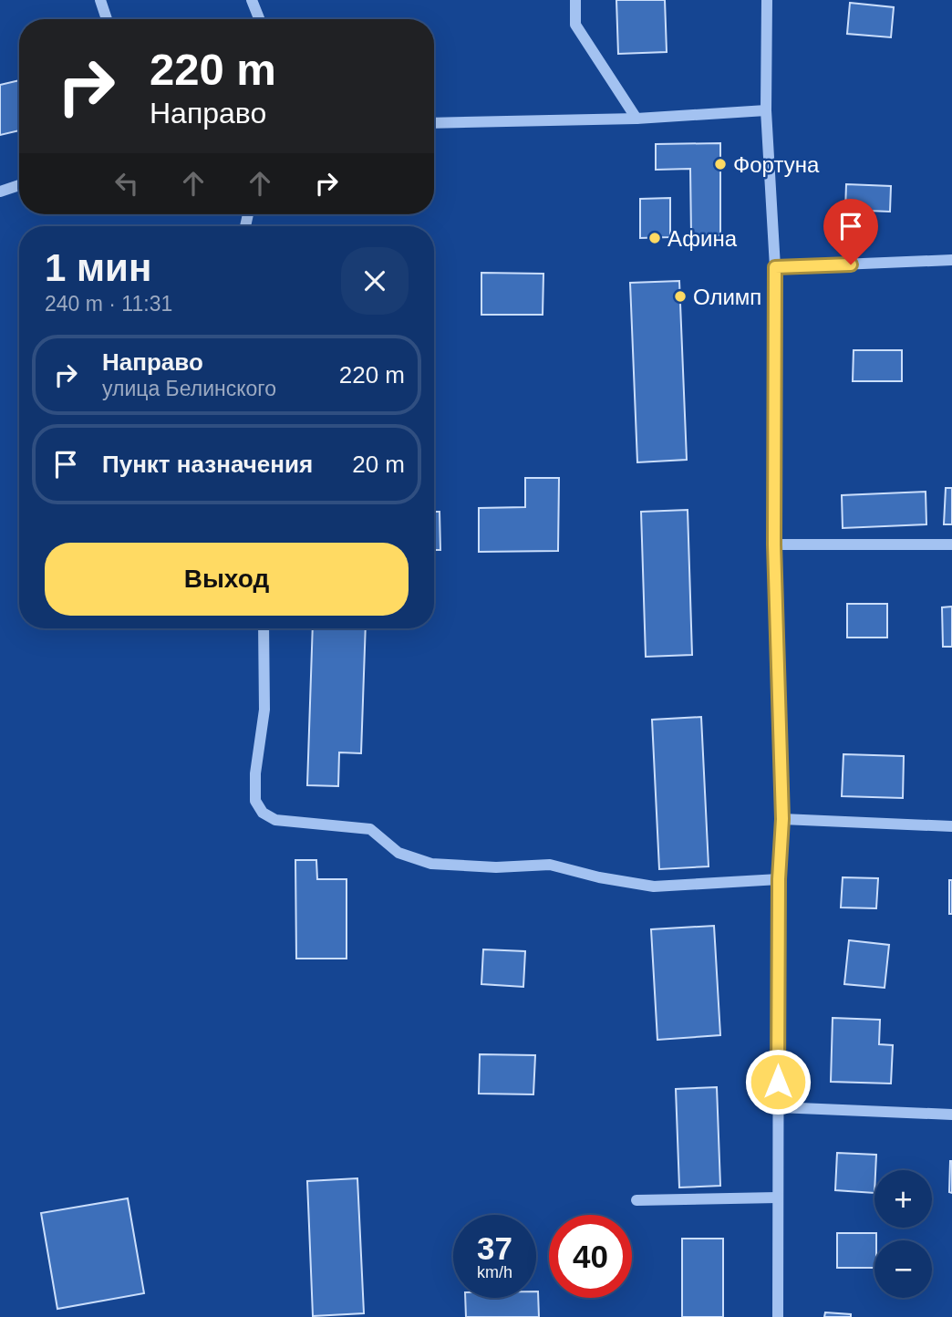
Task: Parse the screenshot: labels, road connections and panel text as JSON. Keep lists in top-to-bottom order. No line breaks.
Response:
{"places":["Фортуна","Афина","Олимп"],"page":{"turn":["220 m","Направо"],"heading":["1 мин","240 m · 11:31"],"list":[{"name":"Направо","note":"улица Белинского","value":"220 m"},{"name":"Пункт назначения","value":"20 m"}],"buttons":"Выход","map_buttons":["+","−"],"speed":"37 km/h","limit":"40"}}
